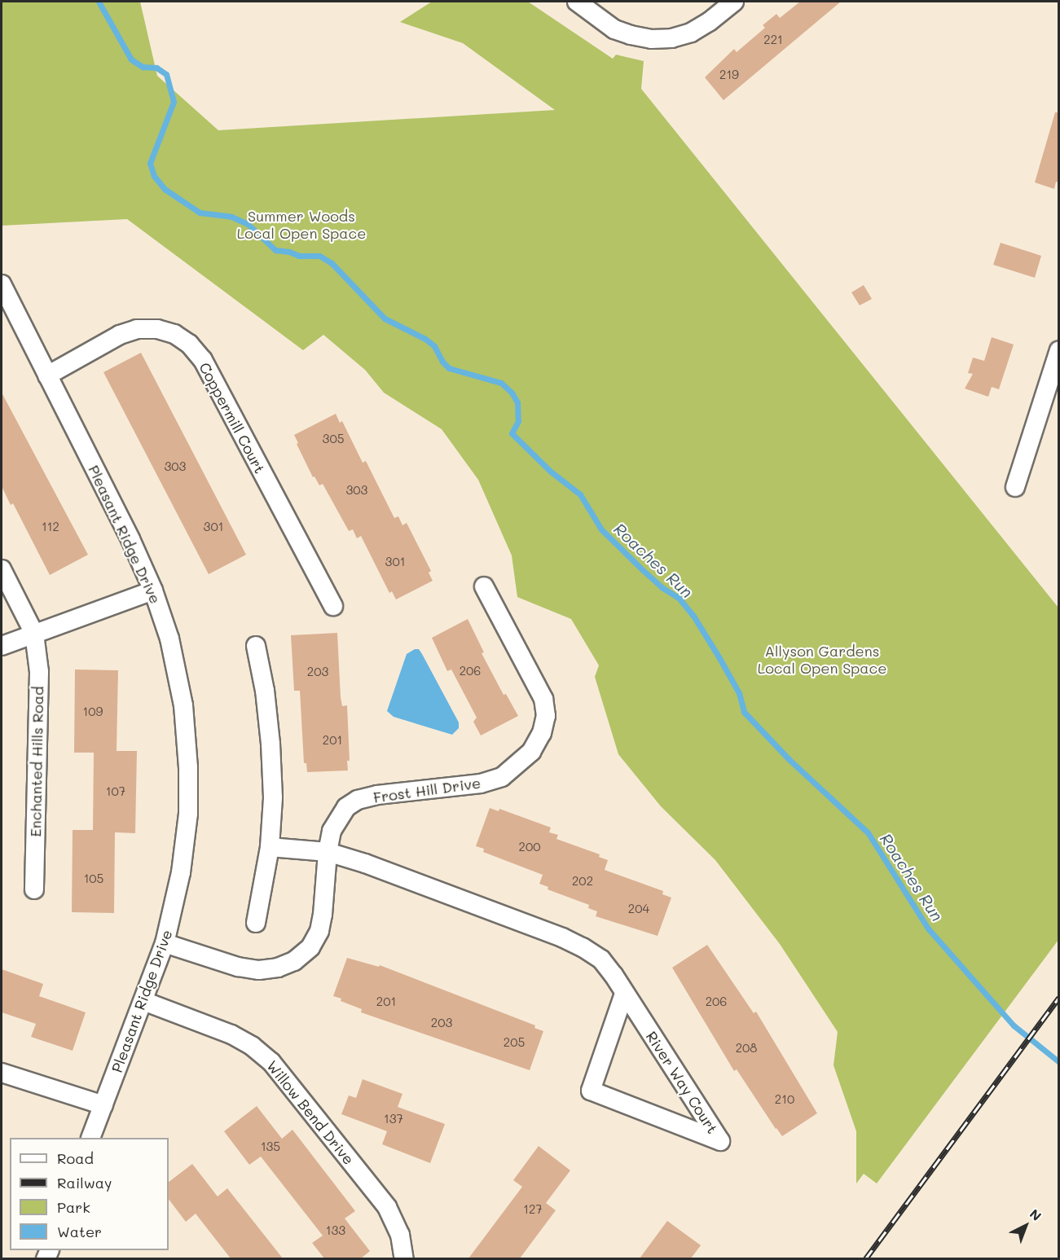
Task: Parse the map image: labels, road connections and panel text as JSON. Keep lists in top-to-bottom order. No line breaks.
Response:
{"streets":{"street":["Coppermill Court","Pleasant Ridge Drive","Enchanted Hills Road","Frost Hill Drive","River Way Court","Willow Bend Drive"]},"crossings":[["Coppermill Court","Pleasant Ridge Drive"],["Pleasant Ridge Drive","Frost Hill Drive"],["Pleasant Ridge Drive","Willow Bend Drive"],["Frost Hill Drive","River Way Court"]],"water":["Roaches Run"],"parks":["Summer Woods Local Open Space","Allyson Gardens Local Open Space"],"house_numbers":["221","219","305","303","303","112","301","301","206","203","109","201","107","200","105","202","204","201","206","203","205","208","210","137","135","127","133"],"legend":["Road","Railway","Park","Water"],"north":"top right"}
